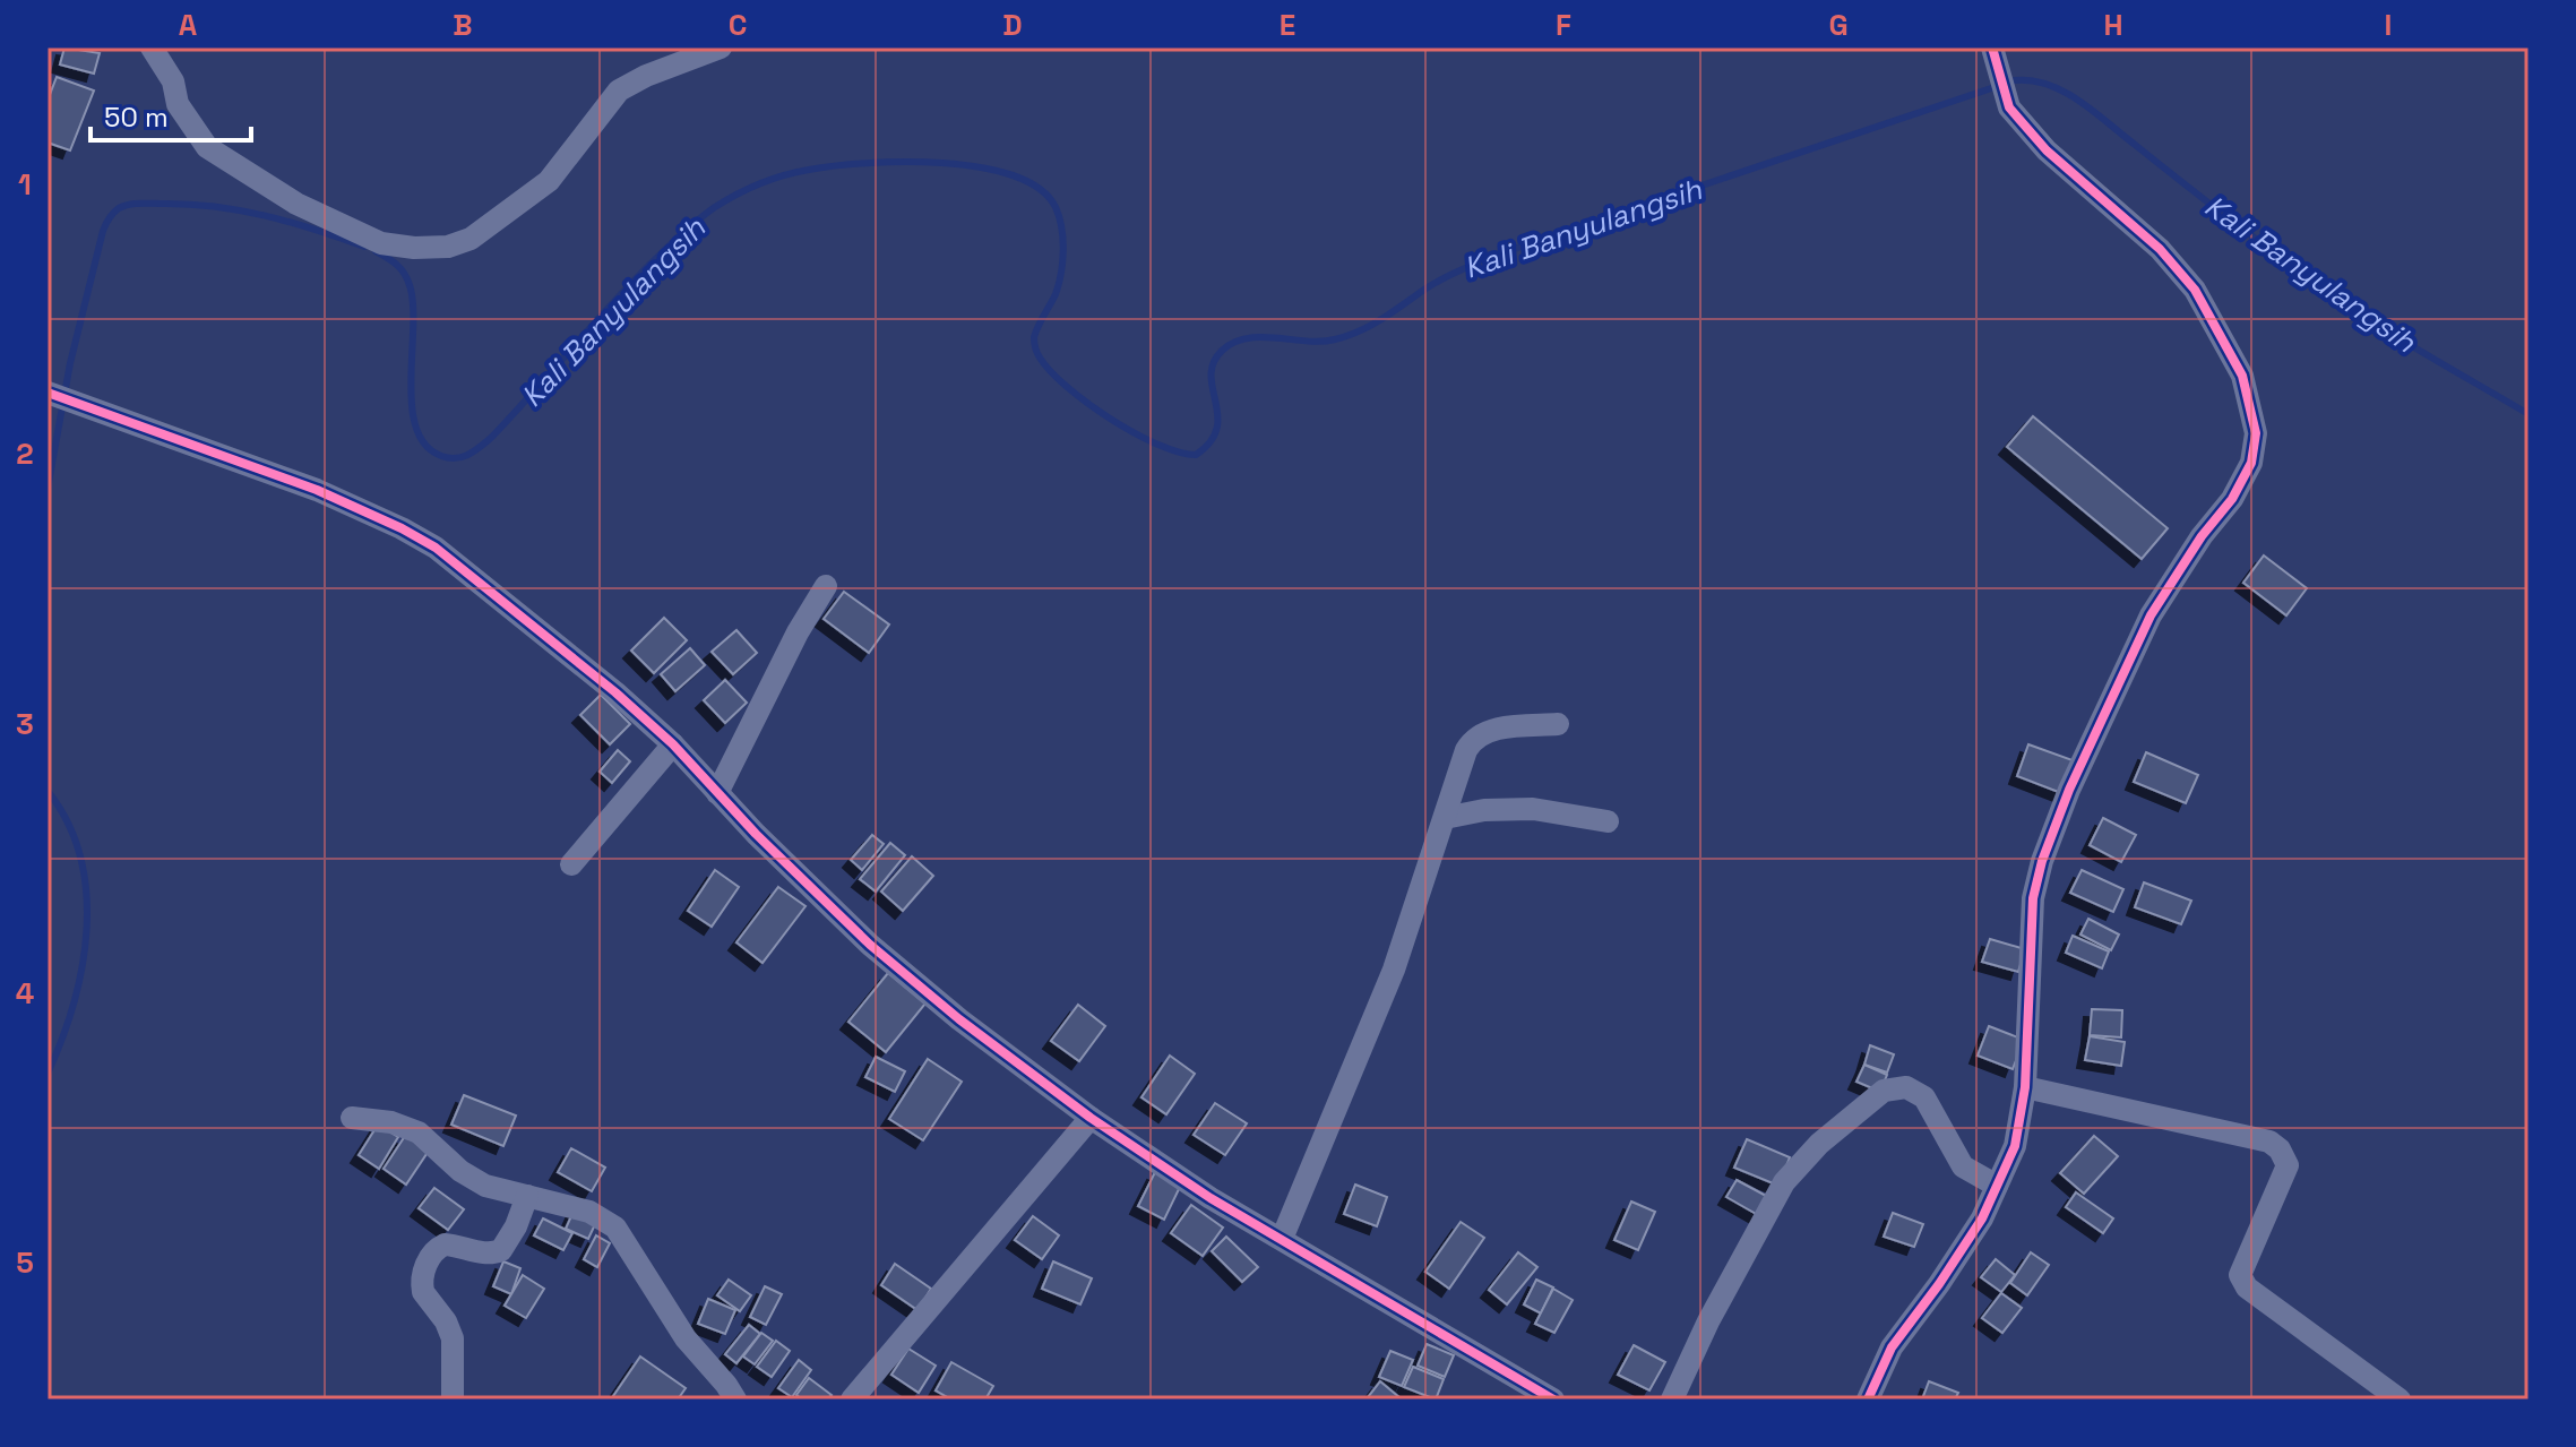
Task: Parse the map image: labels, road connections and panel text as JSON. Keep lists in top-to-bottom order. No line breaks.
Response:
{"water":["Kali Banyulangsih"],"scale_bar":"50 m","grid":{"columns":["A","B","C","D","E","F","G","H","I"],"rows":["1","2","3","4","5"]}}
